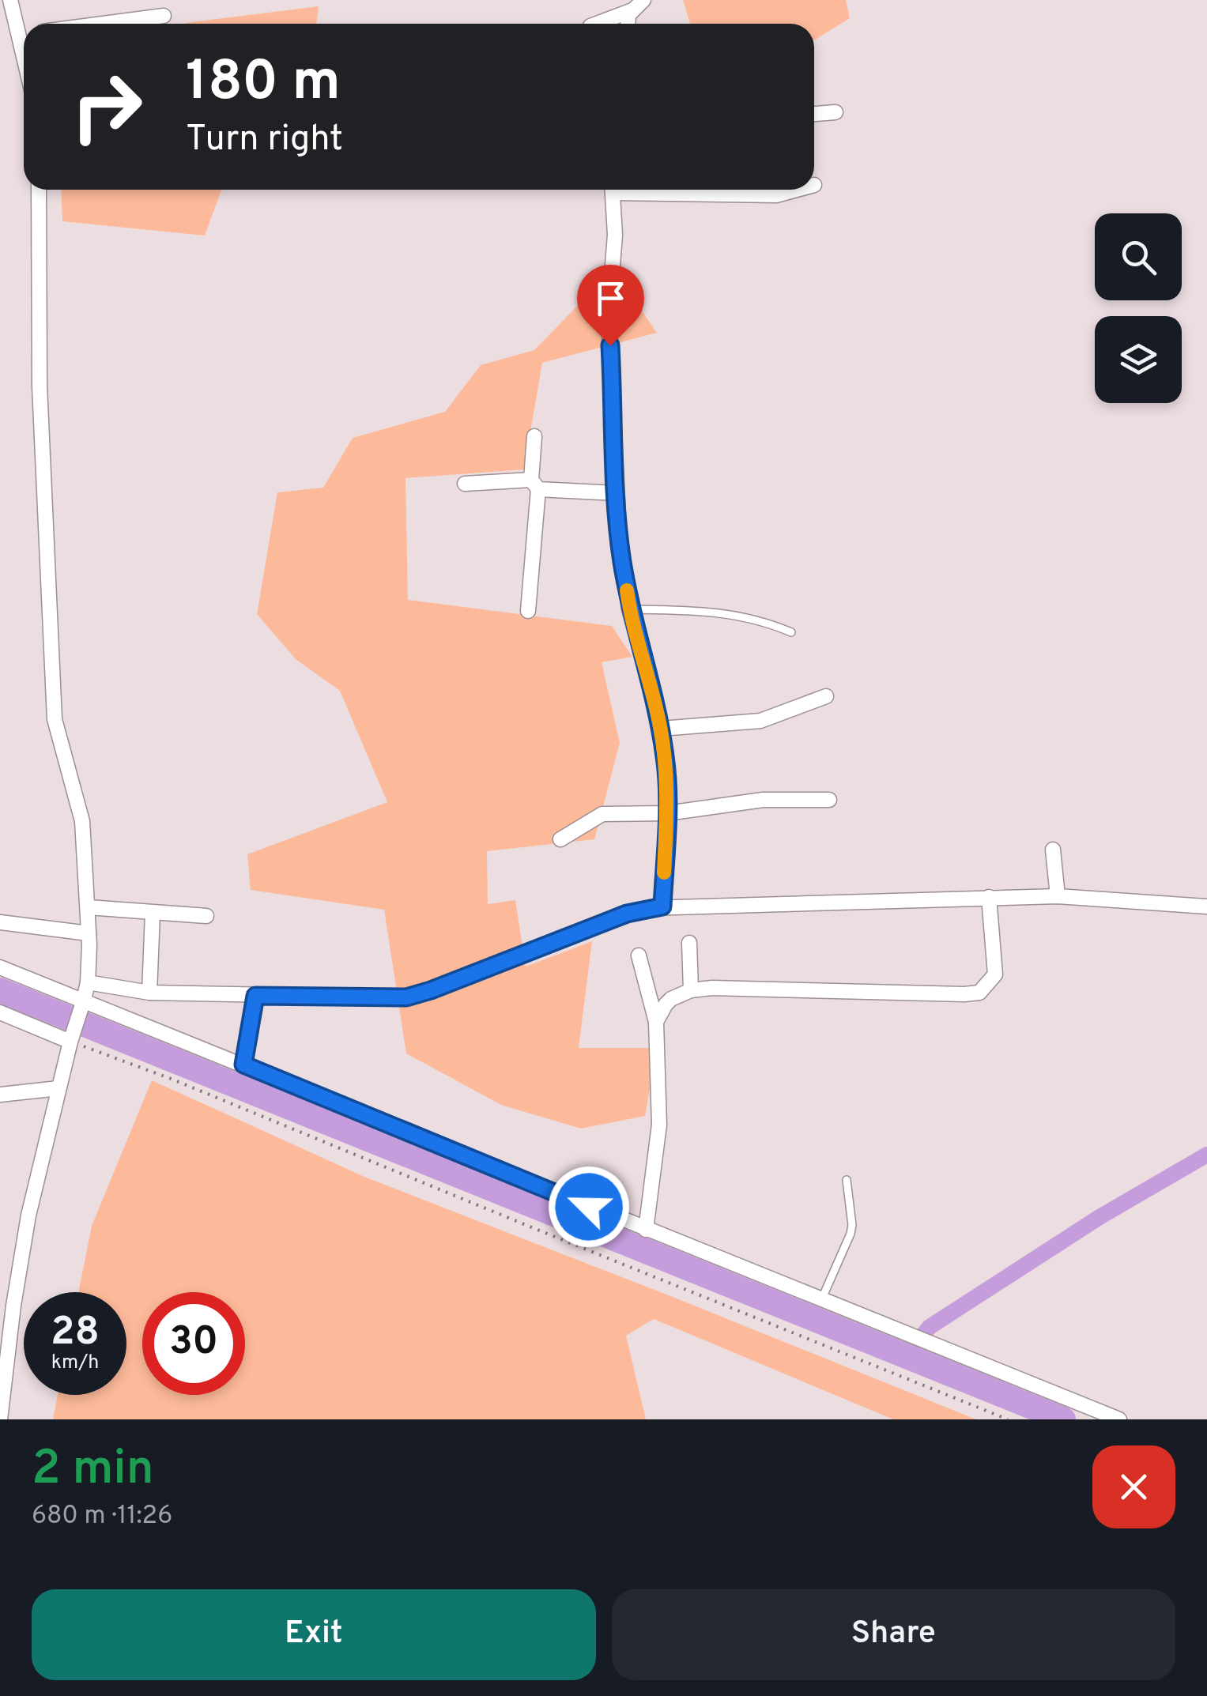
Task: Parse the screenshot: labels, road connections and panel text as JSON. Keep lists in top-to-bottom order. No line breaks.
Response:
{"page":{"turn":["180 m","Turn right"],"speed":"28 km/h","limit":"30","heading":["2 min","680 m · 11:26"],"buttons":["Exit","Share"]}}
